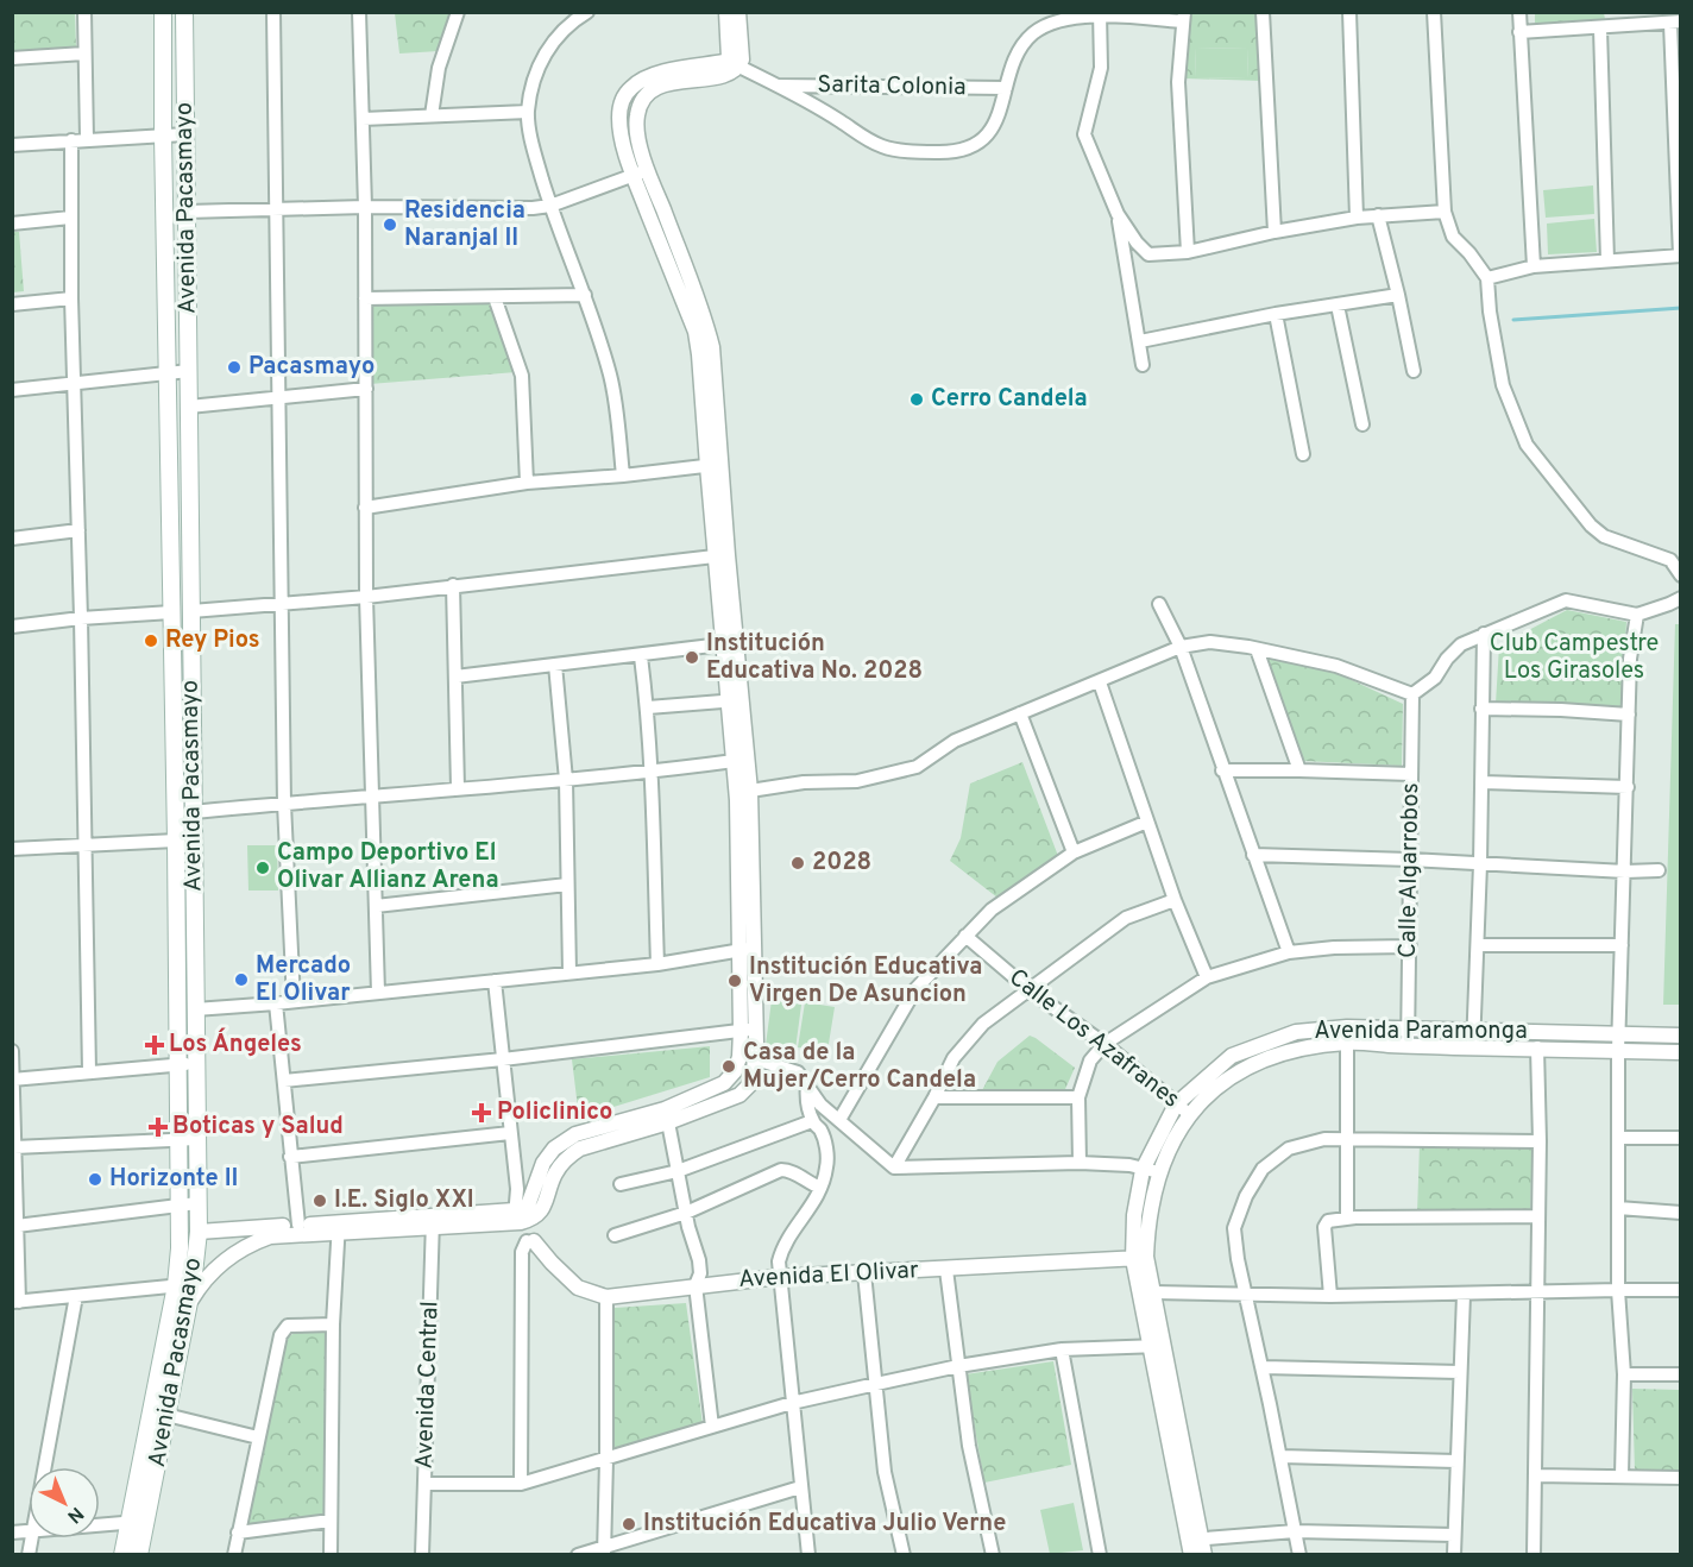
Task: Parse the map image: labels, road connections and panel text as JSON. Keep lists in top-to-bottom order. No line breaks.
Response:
{"streets":{"main road":["Avenida Pacasmayo"],"street":["Sarita Colonia","Calle Algarrobos","Avenida Paramonga","Calle Los Azafranes","Avenida El Olivar","Avenida Central"]},"crossings":[["Calle Algarrobos","Avenida Paramonga"],["Avenida Paramonga","Calle Los Azafranes"],["Avenida Paramonga","Avenida El Olivar"]],"parks":["Club Campestre Los Girasoles"],"places":{"other":["Residencia Naranjal II","Pacasmayo","Cerro Candela","Rey Pios","Institución Educativa No. 2028","2028","Campo Deportivo El Olivar Allianz Arena","Mercado El Olivar","Institución Educativa Virgen De Asuncion","Casa de la Mujer/Cerro Candela","Horizonte II","I.E. Siglo XXI","Institución Educativa Julio Verne"],"health":["Los Ángeles","Policlinico","Boticas y Salud"]},"north":"bottom right"}
